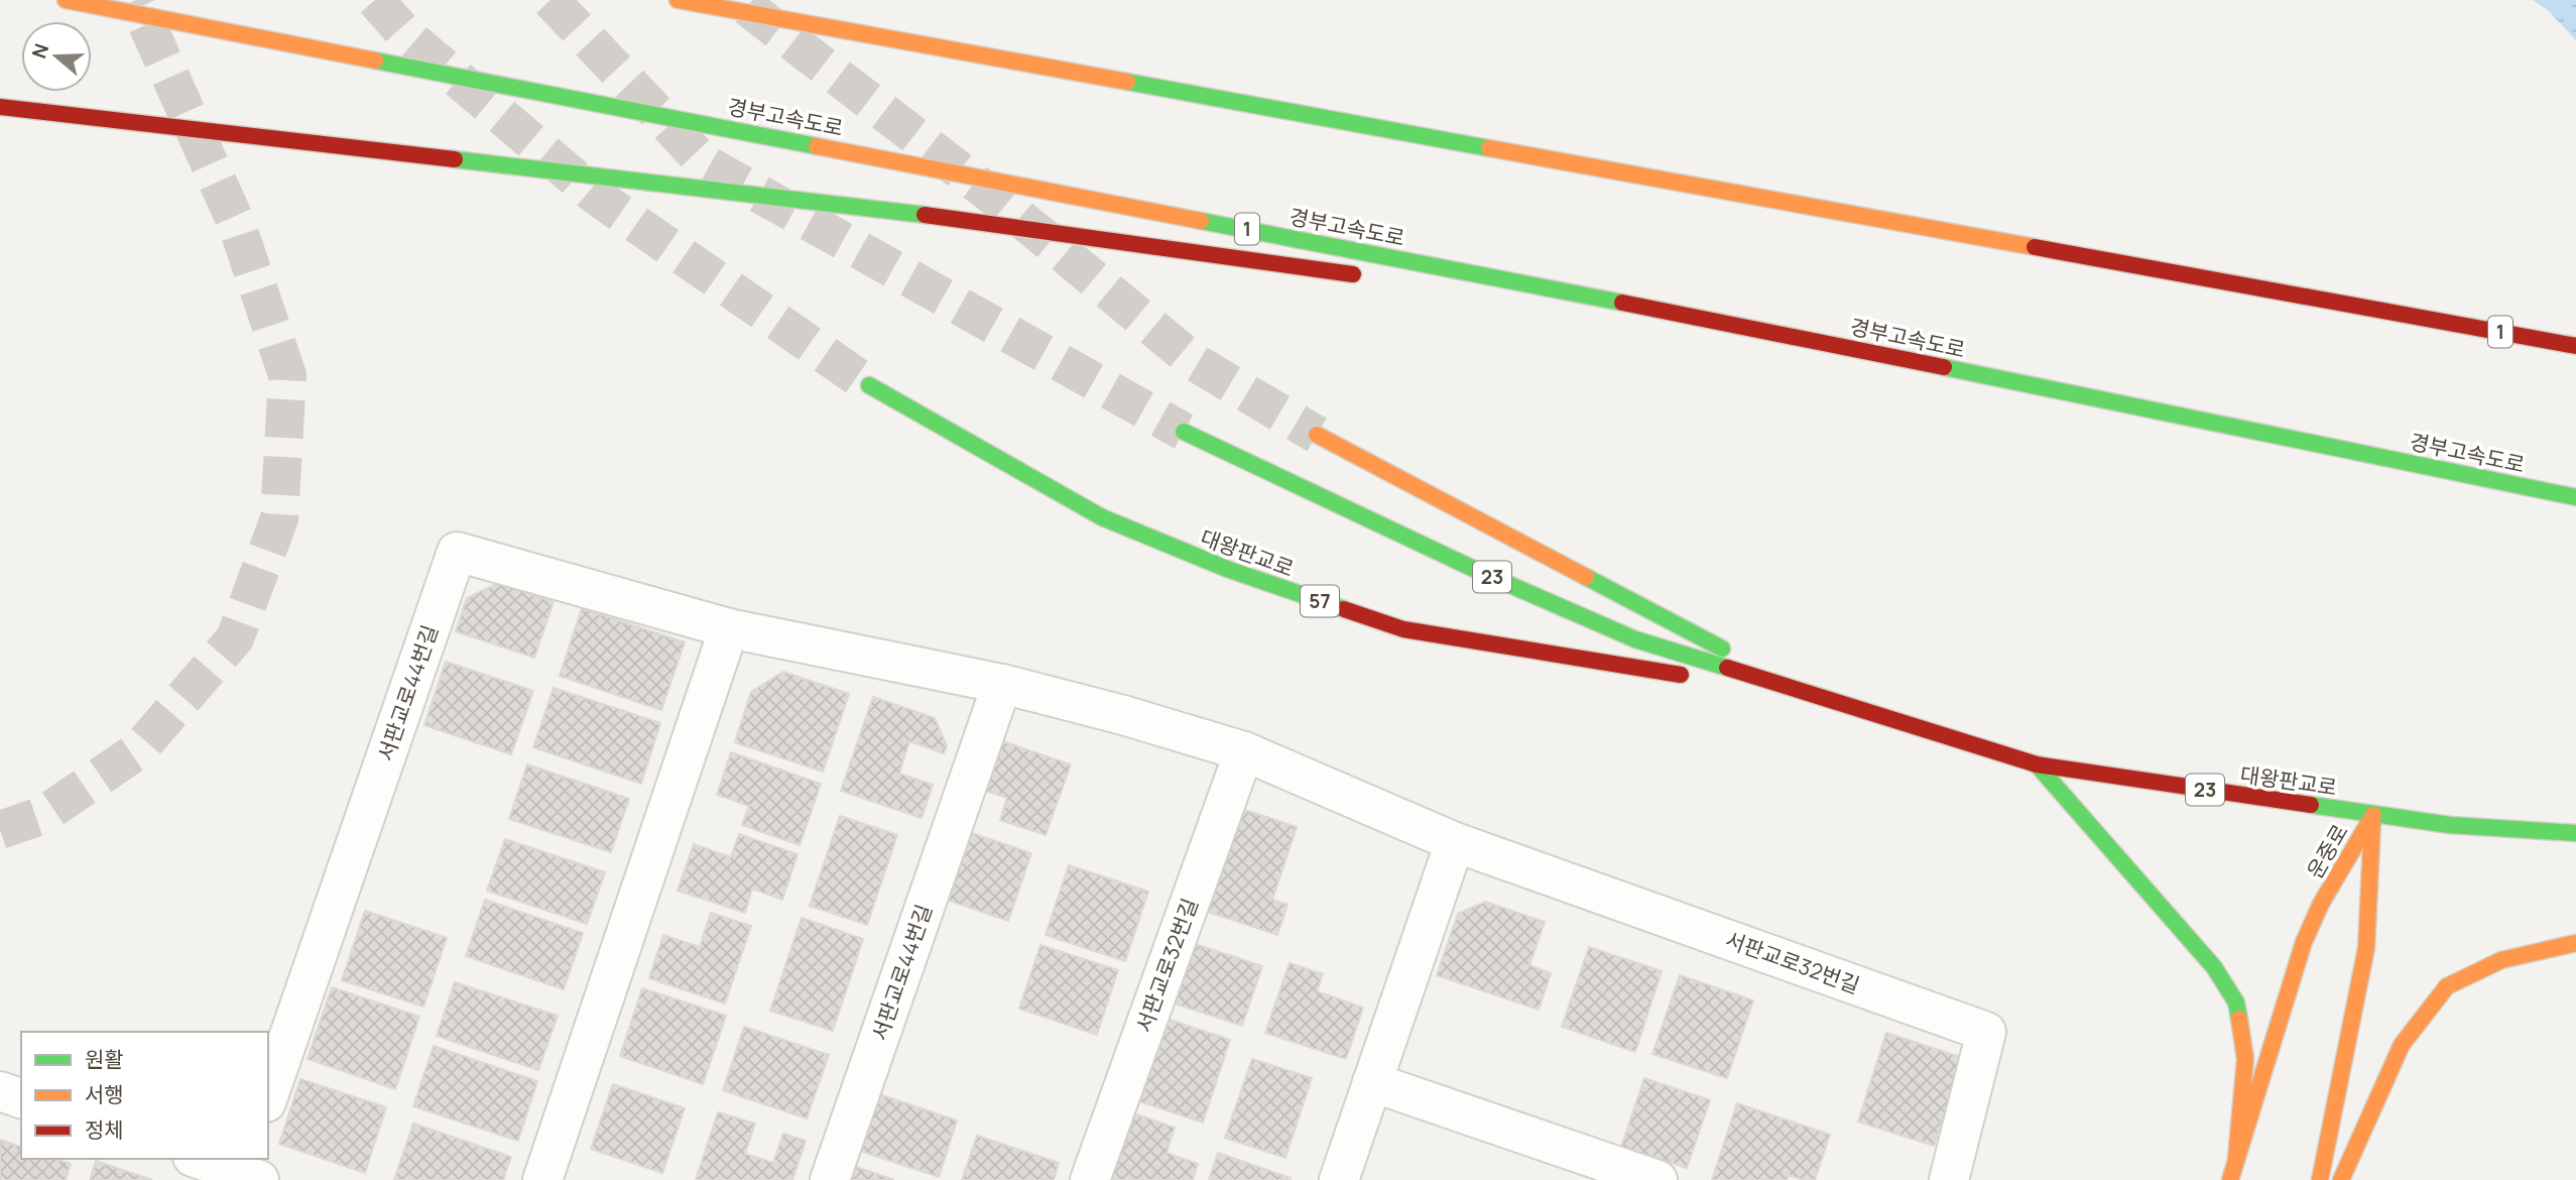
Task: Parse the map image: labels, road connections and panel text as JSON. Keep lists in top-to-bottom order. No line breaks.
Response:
{"streets":{"main road":["경부고속도로","1","대왕판교로","23","57","운중로"],"street":["서판교로44번길","서판교로32번길"]},"crossings":[["대왕판교로","23"],["대왕판교로","운중로"],["서판교로44번길","서판교로32번길"]],"legend":["원활","서행","정체"],"north":"left"}
